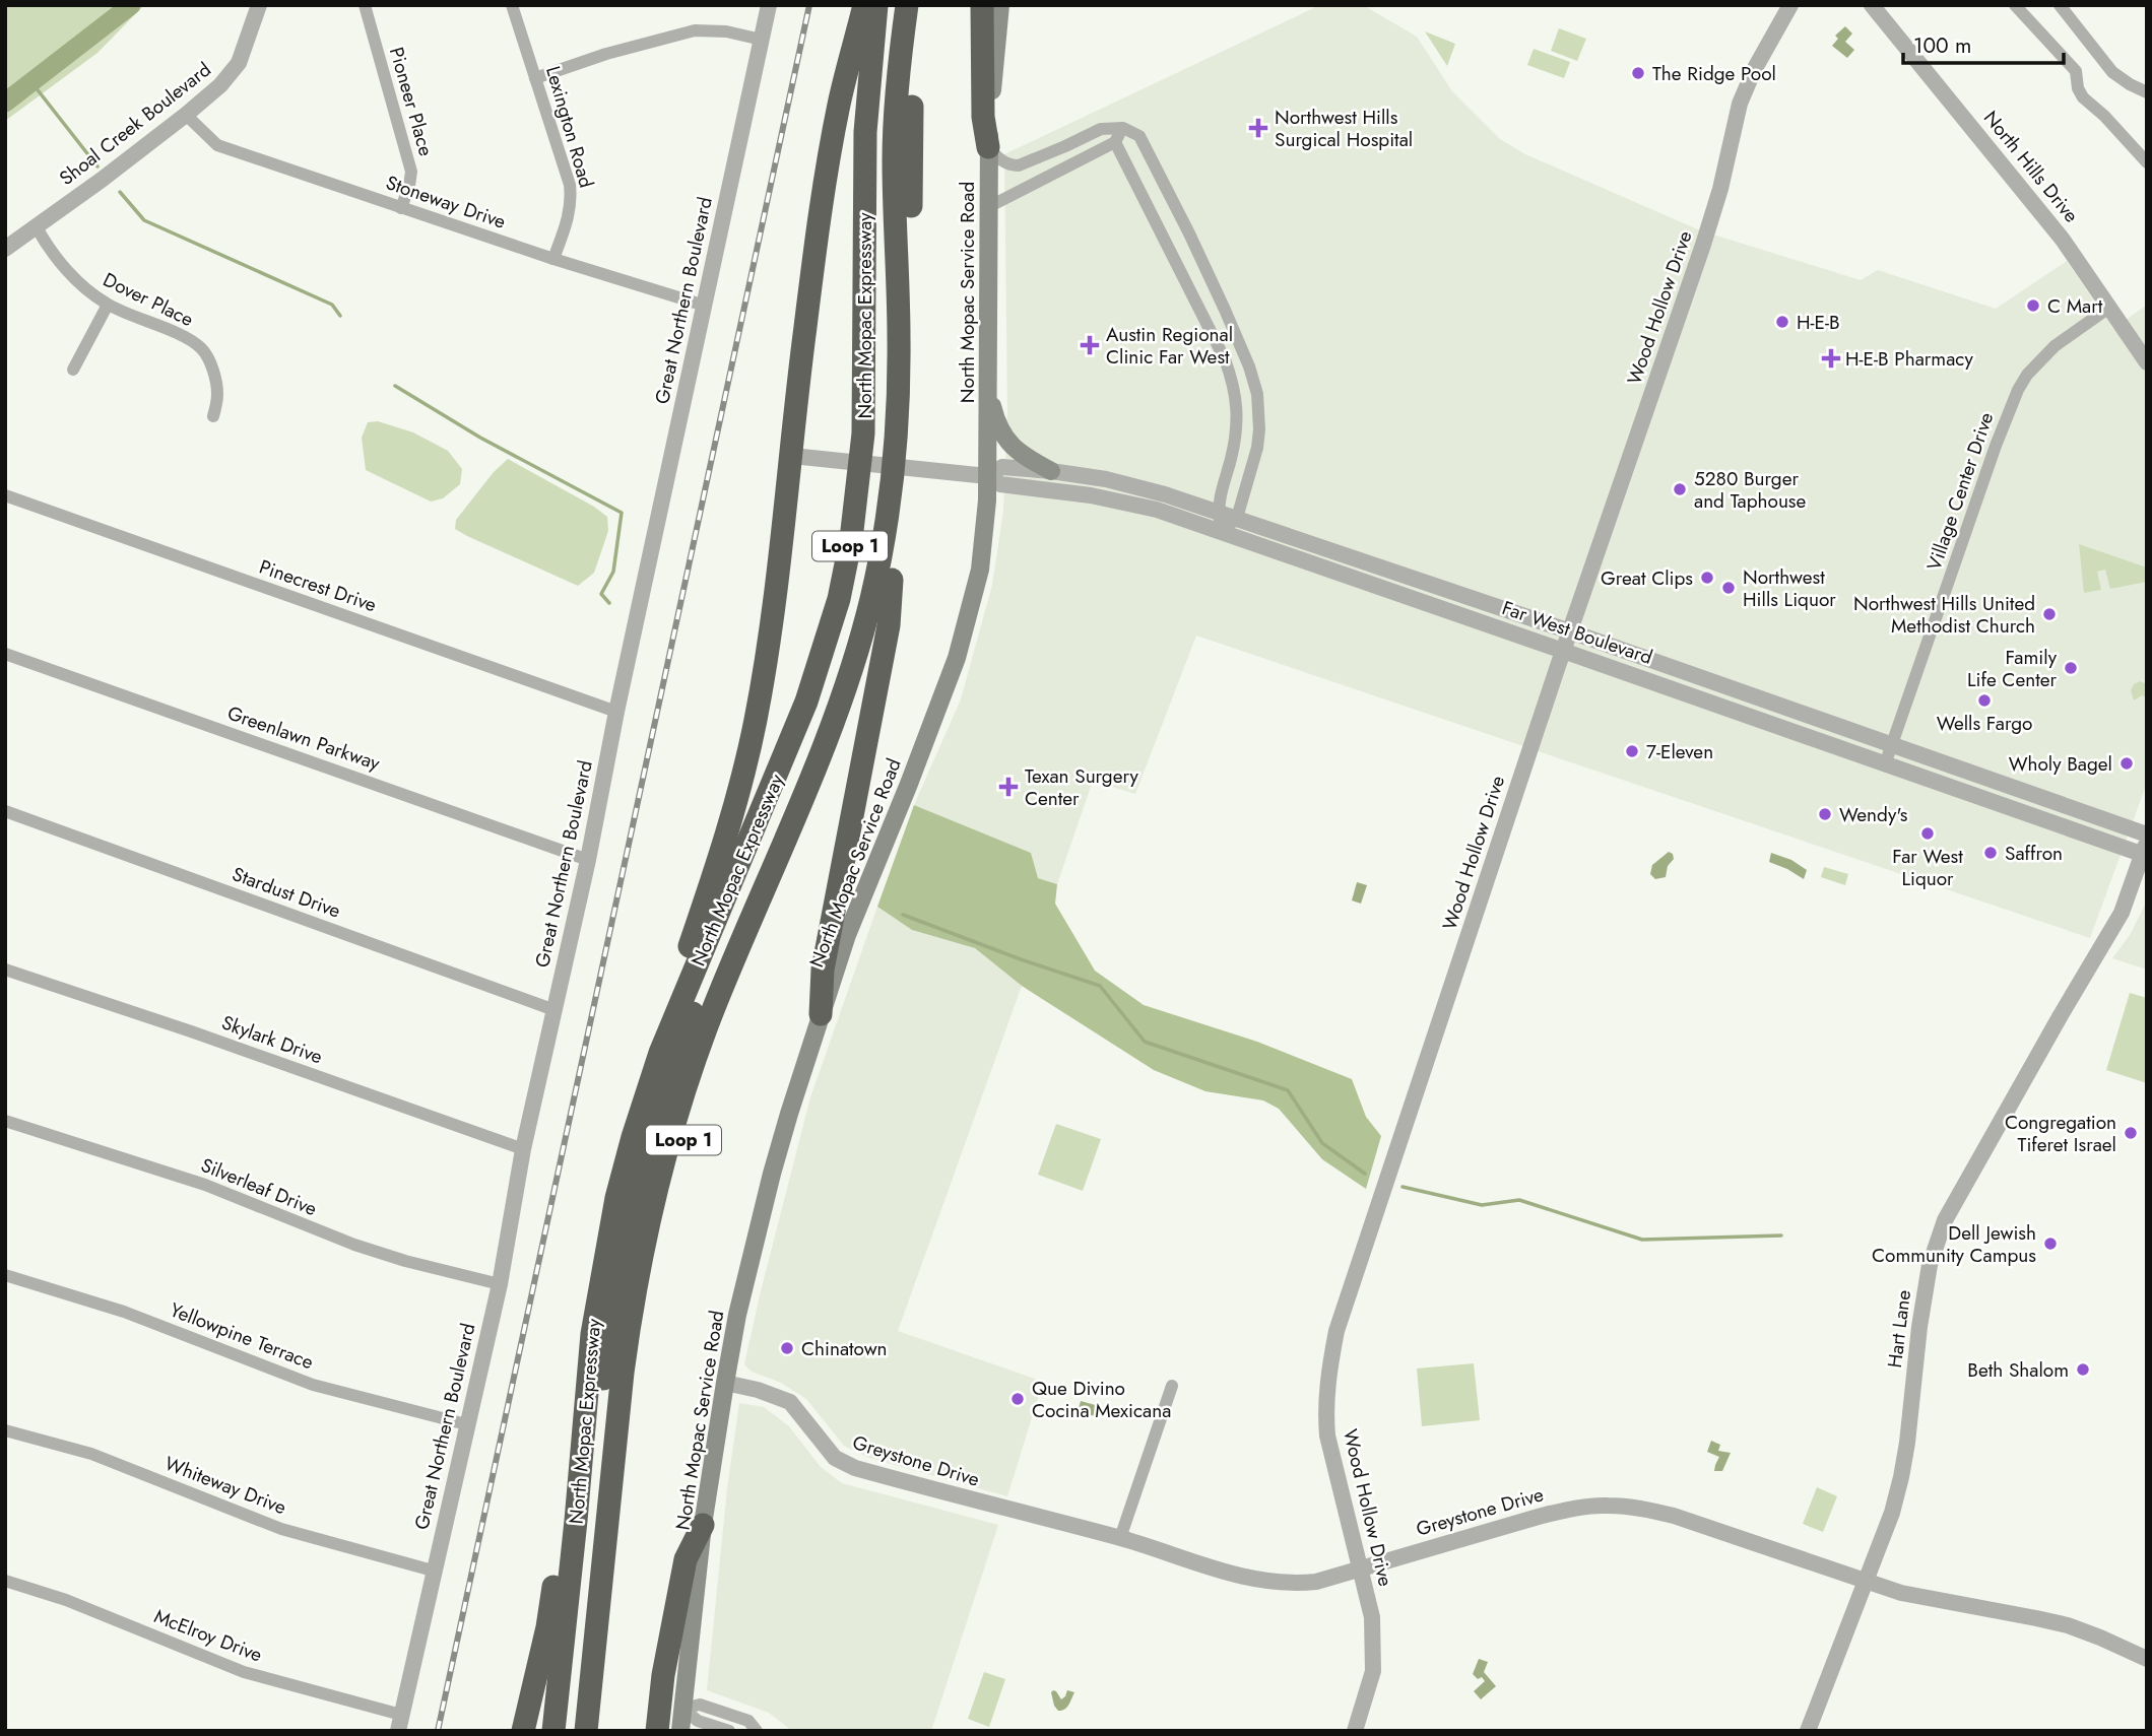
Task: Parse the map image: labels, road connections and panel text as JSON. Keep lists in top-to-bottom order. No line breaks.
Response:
{"streets":{"highway":["North Mopac Expressway","Loop 1"],"main road":["North Mopac Service Road"],"street":["Pioneer Place","Shoal Creek Boulevard","Lexington Road","North Hills Drive","Stoneway Drive","Dover Place","Great Northern Boulevard","Wood Hollow Drive","Village Center Drive","Pinecrest Drive","Far West Boulevard","Greenlawn Parkway","Stardust Drive","Skylark Drive","Silverleaf Drive","Hart Lane","Yellowpine Terrace","Greystone Drive","Whiteway Drive","McElroy Drive"]},"crossings":[["Pioneer Place","Stoneway Drive"],["Shoal Creek Boulevard","Stoneway Drive"],["Shoal Creek Boulevard","Dover Place"],["Lexington Road","Stoneway Drive"],["North Hills Drive","Village Center Drive"],["Stoneway Drive","Great Northern Boulevard"],["North Mopac Service Road","Far West Boulevard"],["North Mopac Service Road","Greystone Drive"],["Great Northern Boulevard","Pinecrest Drive"],["Great Northern Boulevard","Greenlawn Parkway"],["Great Northern Boulevard","Stardust Drive"],["Great Northern Boulevard","Skylark Drive"],["Great Northern Boulevard","Silverleaf Drive"],["Great Northern Boulevard","Yellowpine Terrace"],["Great Northern Boulevard","Whiteway Drive"],["Great Northern Boulevard","McElroy Drive"],["Wood Hollow Drive","Far West Boulevard"],["Wood Hollow Drive","Greystone Drive"],["Village Center Drive","Far West Boulevard"],["Far West Boulevard","Hart Lane"],["Hart Lane","Greystone Drive"]],"places":{"other":["The Ridge Pool","C Mart","H-E-B","5280 Burger and Taphouse","Great Clips","Northwest Hills Liquor","Northwest Hills United Methodist Church","Family Life Center","Wells Fargo","7-Eleven","Wholy Bagel","Wendy's","Far West Liquor","Saffron","Congregation Tiferet Israel","Dell Jewish Community Campus","Chinatown","Beth Shalom","Que Divino Cocina Mexicana"],"health":["Northwest Hills Surgical Hospital","Austin Regional Clinic Far West","H-E-B Pharmacy","Texan Surgery Center"]},"scale_bar":"100 m"}
